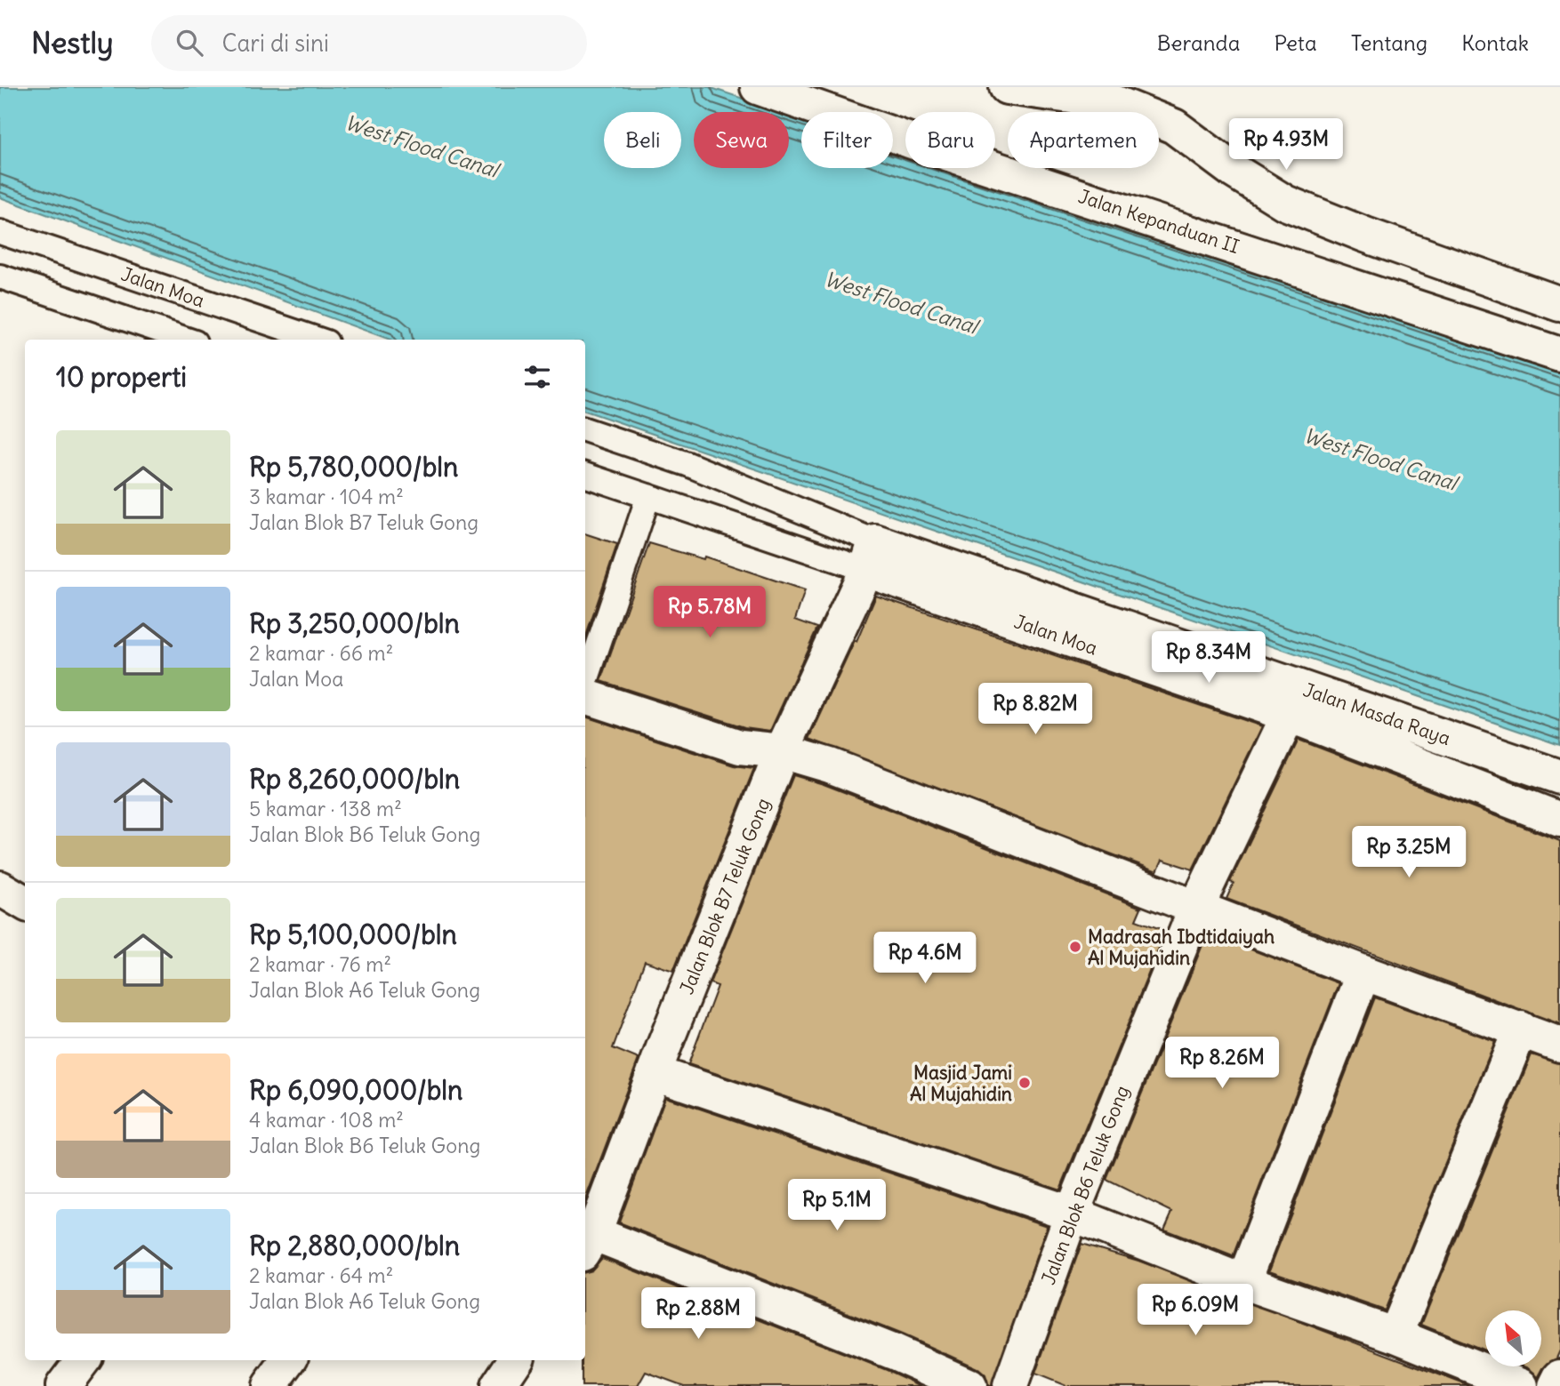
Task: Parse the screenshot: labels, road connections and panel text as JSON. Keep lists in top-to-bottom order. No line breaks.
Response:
{"streets":{"street":["Jalan Kepanduan II","Jalan Moa","Jalan Masda Raya","Jalan Blok B7 Teluk Gong","Jalan Blok B6 Teluk Gong"]},"crossings":[["Jalan Moa","Jalan Masda Raya"],["Jalan Moa","Jalan Blok B7 Teluk Gong"],["Jalan Moa","Jalan Blok B6 Teluk Gong"],["Jalan Masda Raya","Jalan Blok B7 Teluk Gong"]],"water":["West Flood Canal"],"places":["Madrasah Ibdtidaiyah Al Mujahidin","Masjid Jami Al Mujahidin"],"north":"top left","page":{"header":"Nestly","search":"Cari di sini","nav":["Beranda","Peta","Tentang","Kontak"],"chip":["Beli","Sewa","Filter","Baru","Apartemen"],"price":["Rp 4.93M","Rp 5.78M","Rp 8.34M","Rp 8.82M","Rp 3.25M","Rp 4.6M","Rp 8.26M","Rp 5.1M","Rp 6.09M","Rp 2.88M"],"heading":"10 properti","list":[{"name":"Rp 5,780,000/bln","note":"3 kamar · 104 m² · Jalan Blok B7 Teluk Gong"},{"name":"Rp 3,250,000/bln","note":"2 kamar · 66 m² · Jalan Moa"},{"name":"Rp 8,260,000/bln","note":"5 kamar · 138 m² · Jalan Blok B6 Teluk Gong"},{"name":"Rp 5,100,000/bln","note":"2 kamar · 76 m² · Jalan Blok A6 Teluk Gong"},{"name":"Rp 6,090,000/bln","note":"4 kamar · 108 m² · Jalan Blok B6 Teluk Gong"},{"name":"Rp 2,880,000/bln","note":"2 kamar · 64 m² · Jalan Blok A6 Teluk Gong"}]}}
